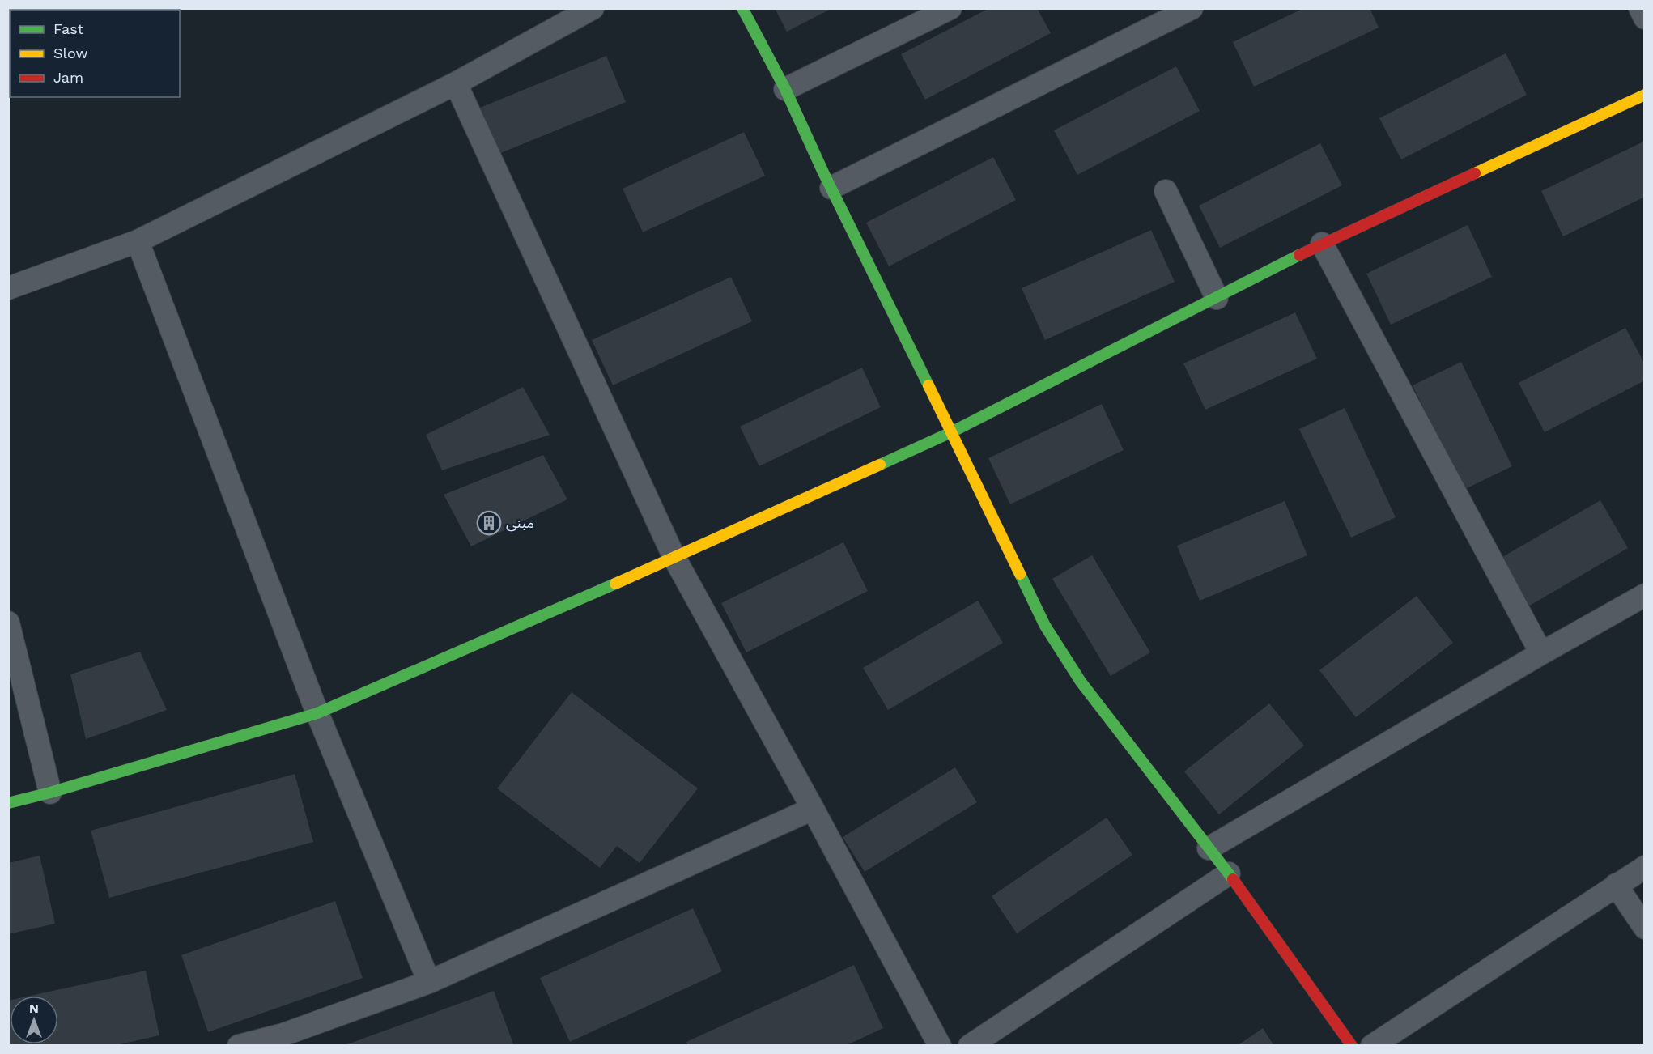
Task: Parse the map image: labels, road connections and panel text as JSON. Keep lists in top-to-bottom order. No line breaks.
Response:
{"places":{"building":["مبنى"]},"legend":["Fast","Slow","Jam"],"north":"top"}
